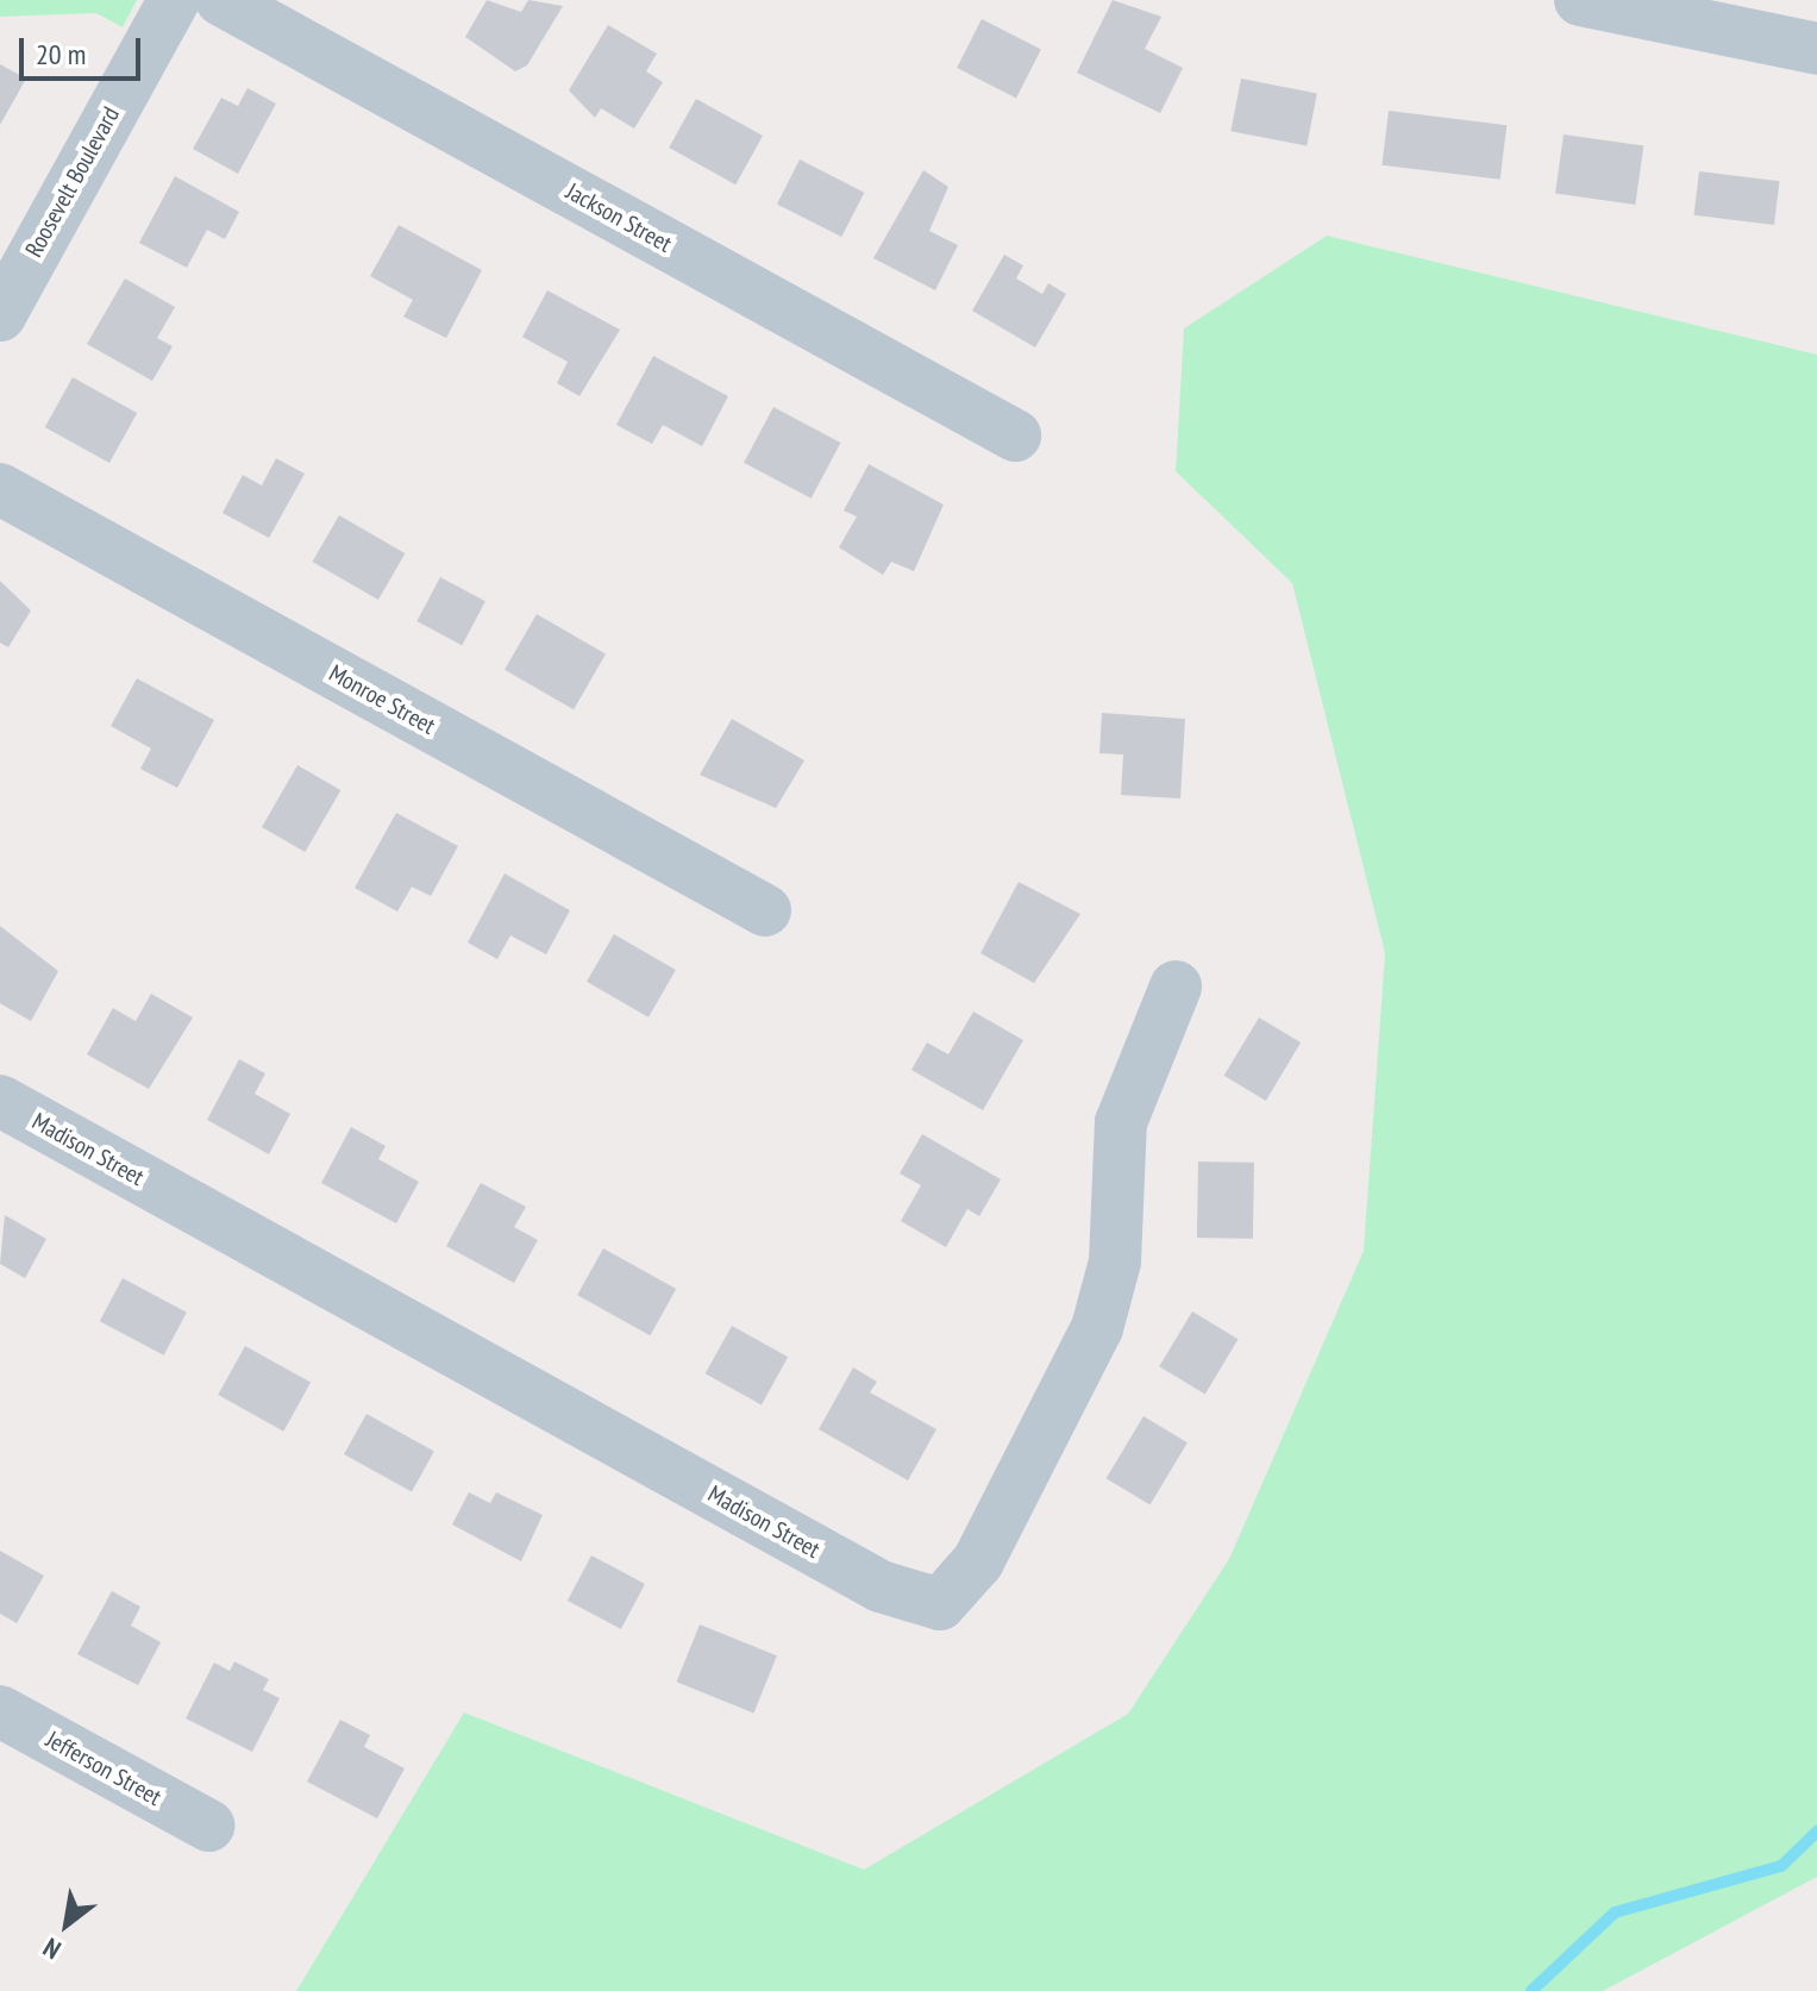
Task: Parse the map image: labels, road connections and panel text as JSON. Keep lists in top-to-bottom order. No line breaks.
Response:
{"streets":{"street":["Roosevelt Boulevard","Jackson Street","Monroe Street","Madison Street","Jefferson Street"]},"scale_bar":"20 m","north":"bottom left"}
